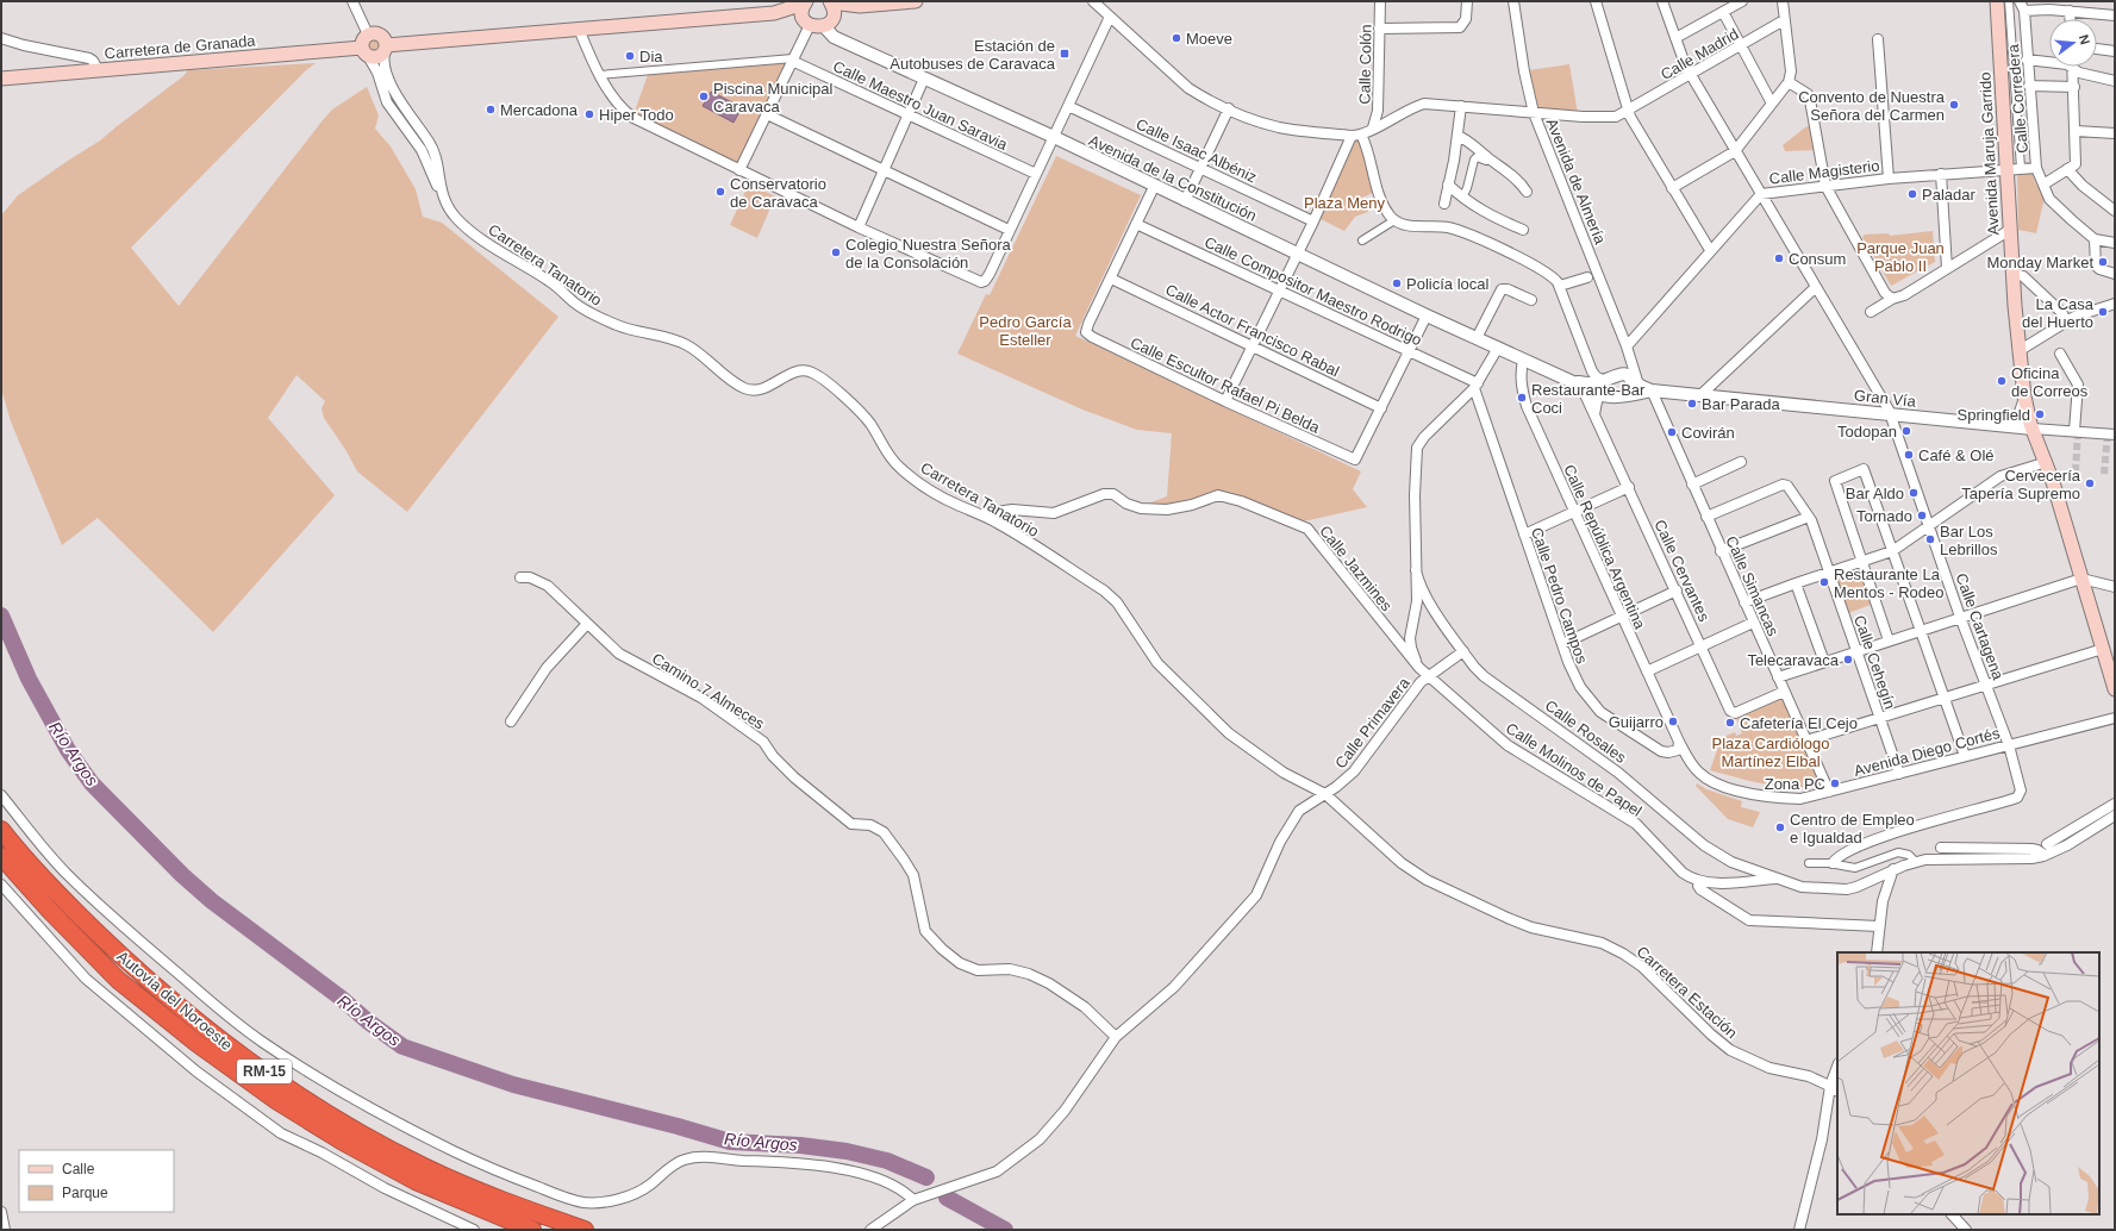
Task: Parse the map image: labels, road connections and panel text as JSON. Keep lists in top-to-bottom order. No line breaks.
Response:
{"streets":{"highway":["Autovía del Noroeste","RM-15"],"main road":["Carretera de Granada","Avenida Maruja Garrido"],"street":["Calle Madrid","Calle Colón","Calle Corredera","Calle Maestro Juan Saravia","Calle Isaac Albéniz","Calle Magisterio","Avenida de la Constitución","Avenida de Almería","Carretera Tanatorio","Calle Compositor Maestro Rodrigo","Calle Actor Francisco Rabal","Calle Escultor Rafael Pi Belda","Gran Vía","Calle República Argentina","Calle Jazmines","Calle Cervantes","Calle Simancas","Calle Pedro Campos","Calle Cartagena","Calle Cehegín","Camino 7 Almeces","Calle Primavera","Calle Rosales","Avenida Diego Cortés","Calle Molinos de Papel","Carretera Estación"]},"crossings":[["Carretera de Granada","Avenida de la Constitución"],["Calle Madrid","Calle Colón"],["Calle Madrid","Avenida de Almería"],["Calle Madrid","Calle Cartagena"],["Calle Corredera","Calle Magisterio"],["Avenida Maruja Garrido","Calle Magisterio"],["Avenida Maruja Garrido","Gran Vía"],["Calle Magisterio","Avenida de Almería"],["Calle Magisterio","Calle Cartagena"],["Avenida de la Constitución","Calle República Argentina"],["Avenida de Almería","Gran Vía"],["Avenida de Almería","Calle Simancas"],["Carretera Tanatorio","Calle Jazmines"],["Carretera Tanatorio","Calle Primavera"],["Carretera Tanatorio","Carretera Estación"],["Calle Compositor Maestro Rodrigo","Calle Pedro Campos"],["Calle Actor Francisco Rabal","Calle Escultor Rafael Pi Belda"],["Gran Vía","Calle Simancas"],["Gran Vía","Calle Cartagena"],["Calle República Argentina","Calle Pedro Campos"],["Calle República Argentina","Avenida Diego Cortés"],["Calle Jazmines","Calle Molinos de Papel"],["Calle Cervantes","Calle Simancas"],["Calle Simancas","Calle Cehegín"],["Calle Simancas","Avenida Diego Cortés"],["Calle Pedro Campos","Avenida Diego Cortés"],["Calle Cartagena","Avenida Diego Cortés"],["Calle Cehegín","Avenida Diego Cortés"],["Camino 7 Almeces","Calle Primavera"],["Calle Primavera","Calle Rosales"],["Calle Primavera","Calle Molinos de Papel"],["Calle Primavera","Carretera Estación"],["Calle Rosales","Calle Molinos de Papel"]],"water":["Río Argos"],"parks":["Plaza Meny","Parque Juan Pablo II","Pedro García Esteller","Plaza Cardiólogo Martínez Elbal"],"places":{"other":["Moeve","Dia","Piscina Municipal Caravaca","Convento de Nuestra Señora del Carmen","Mercadona","Hiper Todo","Conservatorio de Caravaca","Paladar","Colegio Nuestra Señora de la Consolación","Consum","Monday Market","Policía local","La Casa del Huerto","Oficina de Correos","Restaurante-Bar Coci","Bar Parada","Springfield","Todopan","Covirán","Café & Olé","Cervecería Tapería Supremo","Bar Aldo","Tornado","Bar Los Lebrillos","Restaurante La Mentos - Rodeo","Telecaravaca","Guijarro","Cafetería El Cejo","Zona PC","Centro de Empleo e Igualdad"],"transit":["Estación de Autobuses de Caravaca"]},"legend":["Calle","Parque"],"north":"right"}
